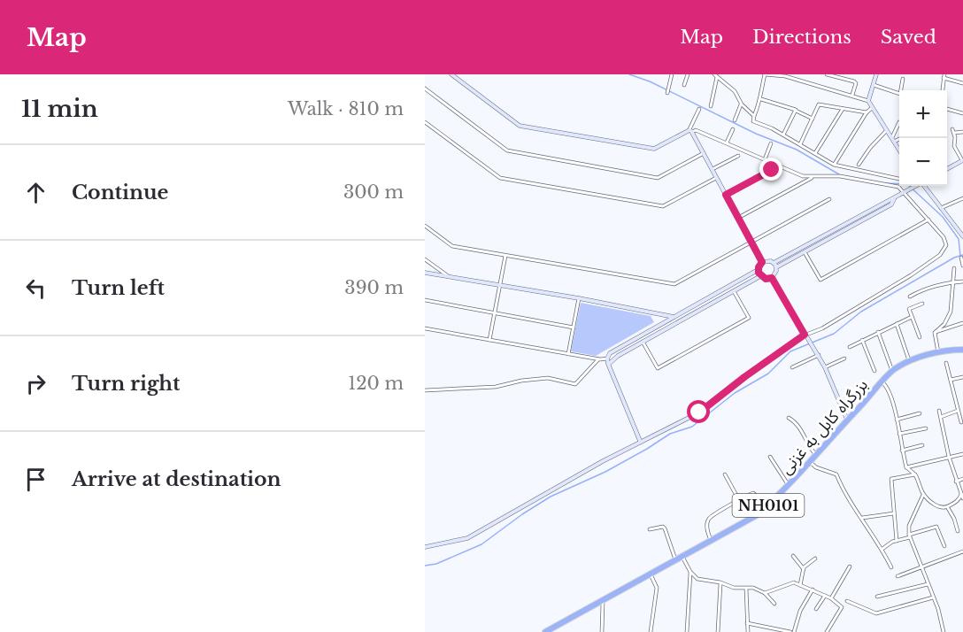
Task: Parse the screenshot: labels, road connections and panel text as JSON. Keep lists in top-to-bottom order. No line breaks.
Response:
{"streets":{"highway":["بزرگراه کابل به غزنی","NH0101"]},"page":{"header":"Map","nav":["Map","Directions","Saved"],"heading":["11 min","Walk · 810 m"],"map_buttons":["+","−"],"list":[["Continue","300 m"],["Turn left","390 m"],["Turn right","120 m"],"Arrive at destination"]}}
